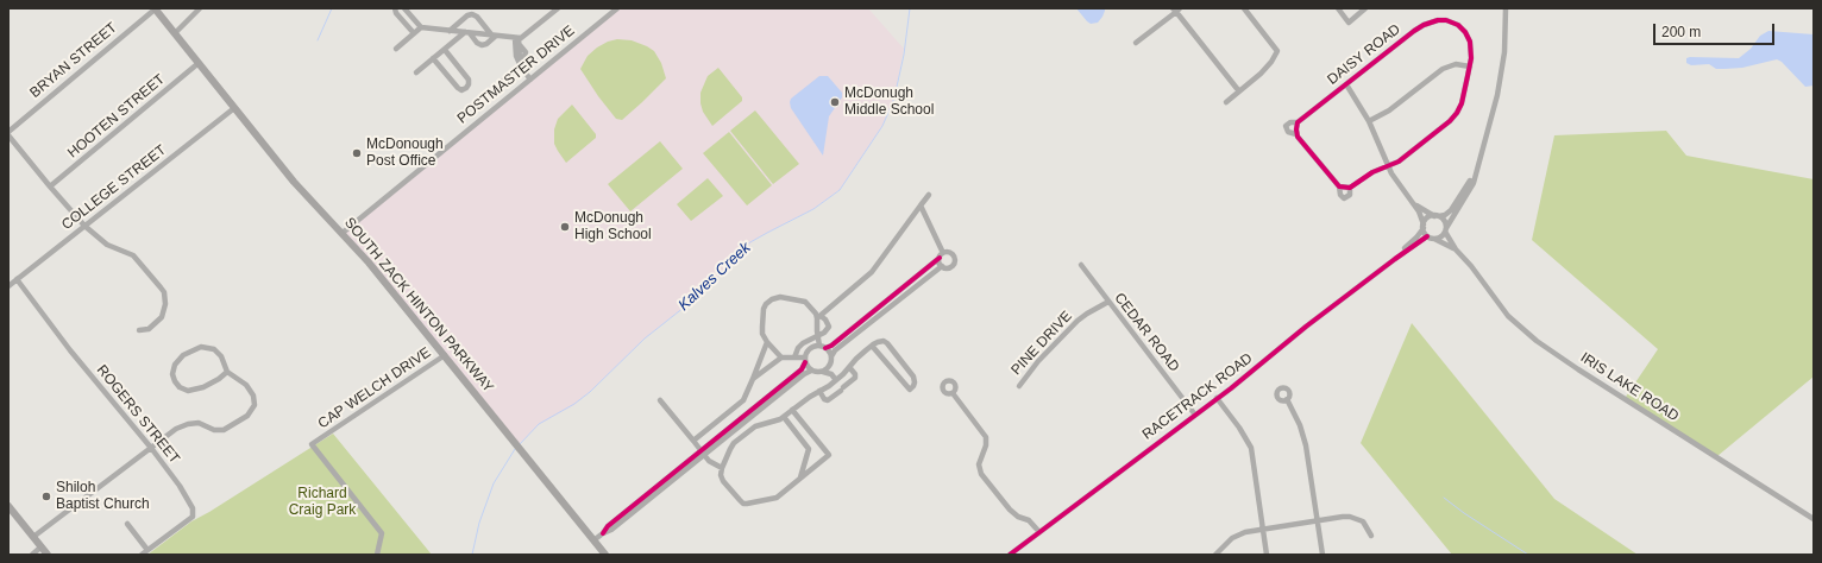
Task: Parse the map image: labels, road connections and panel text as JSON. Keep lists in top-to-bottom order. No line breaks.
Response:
{"streets":{"main road":["SOUTH ZACK HINTON PARKWAY"],"street":["DAISY ROAD","BRYAN STREET","POSTMASTER DRIVE","HOOTEN STREET","COLLEGE STREET","CEDAR ROAD","PINE DRIVE","IRIS LAKE ROAD","CAP WELCH DRIVE","RACETRACK ROAD","ROGERS STREET"]},"crossings":[["BRYAN STREET","SOUTH ZACK HINTON PARKWAY"],["POSTMASTER DRIVE","SOUTH ZACK HINTON PARKWAY"],["HOOTEN STREET","SOUTH ZACK HINTON PARKWAY"],["COLLEGE STREET","SOUTH ZACK HINTON PARKWAY"],["COLLEGE STREET","ROGERS STREET"],["SOUTH ZACK HINTON PARKWAY","CAP WELCH DRIVE"],["CEDAR ROAD","PINE DRIVE"],["CEDAR ROAD","RACETRACK ROAD"],["IRIS LAKE ROAD","RACETRACK ROAD"]],"water":["Kalves Creek"],"parks":["Richard Craig Park"],"places":["McDonugh Middle School","McDonough Post Office","McDonugh High School","Shiloh Baptist Church"],"scale_bar":"200 m"}
